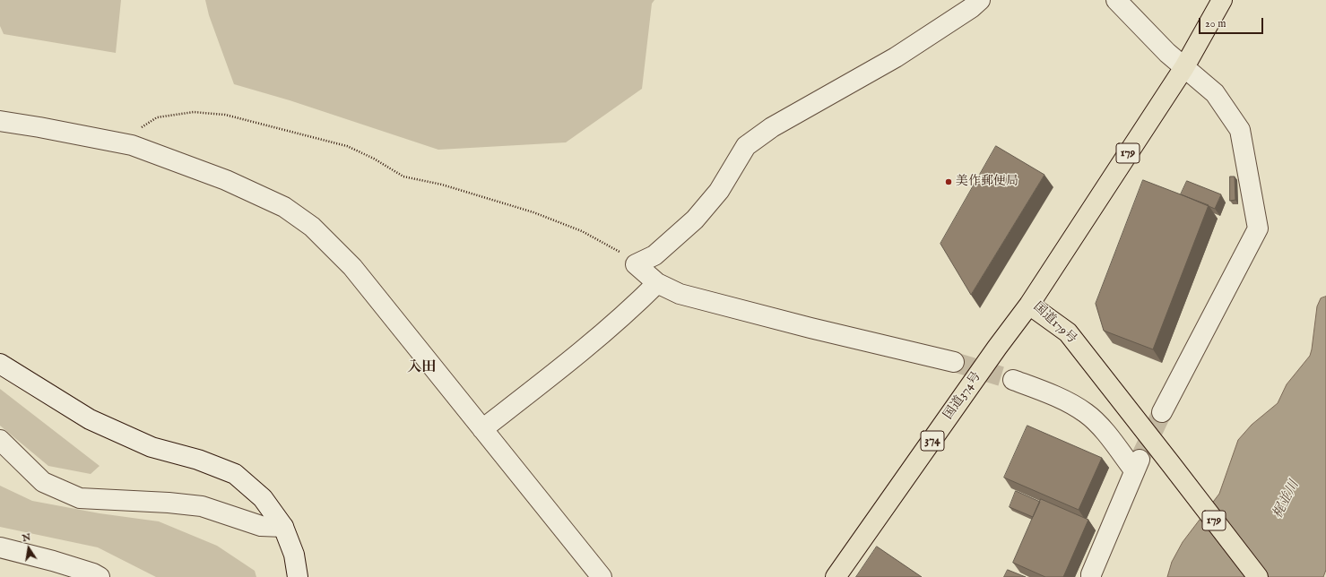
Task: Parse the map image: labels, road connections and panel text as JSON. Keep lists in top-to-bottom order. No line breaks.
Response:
{"streets":{"highway":["179","国道179号","国道374号","374"]},"crossings":[["国道179号","国道374号"]],"districts":["入田"],"water":["梶並川"],"places":["美作郵便局"],"scale_bar":"20 m","north":"top"}
